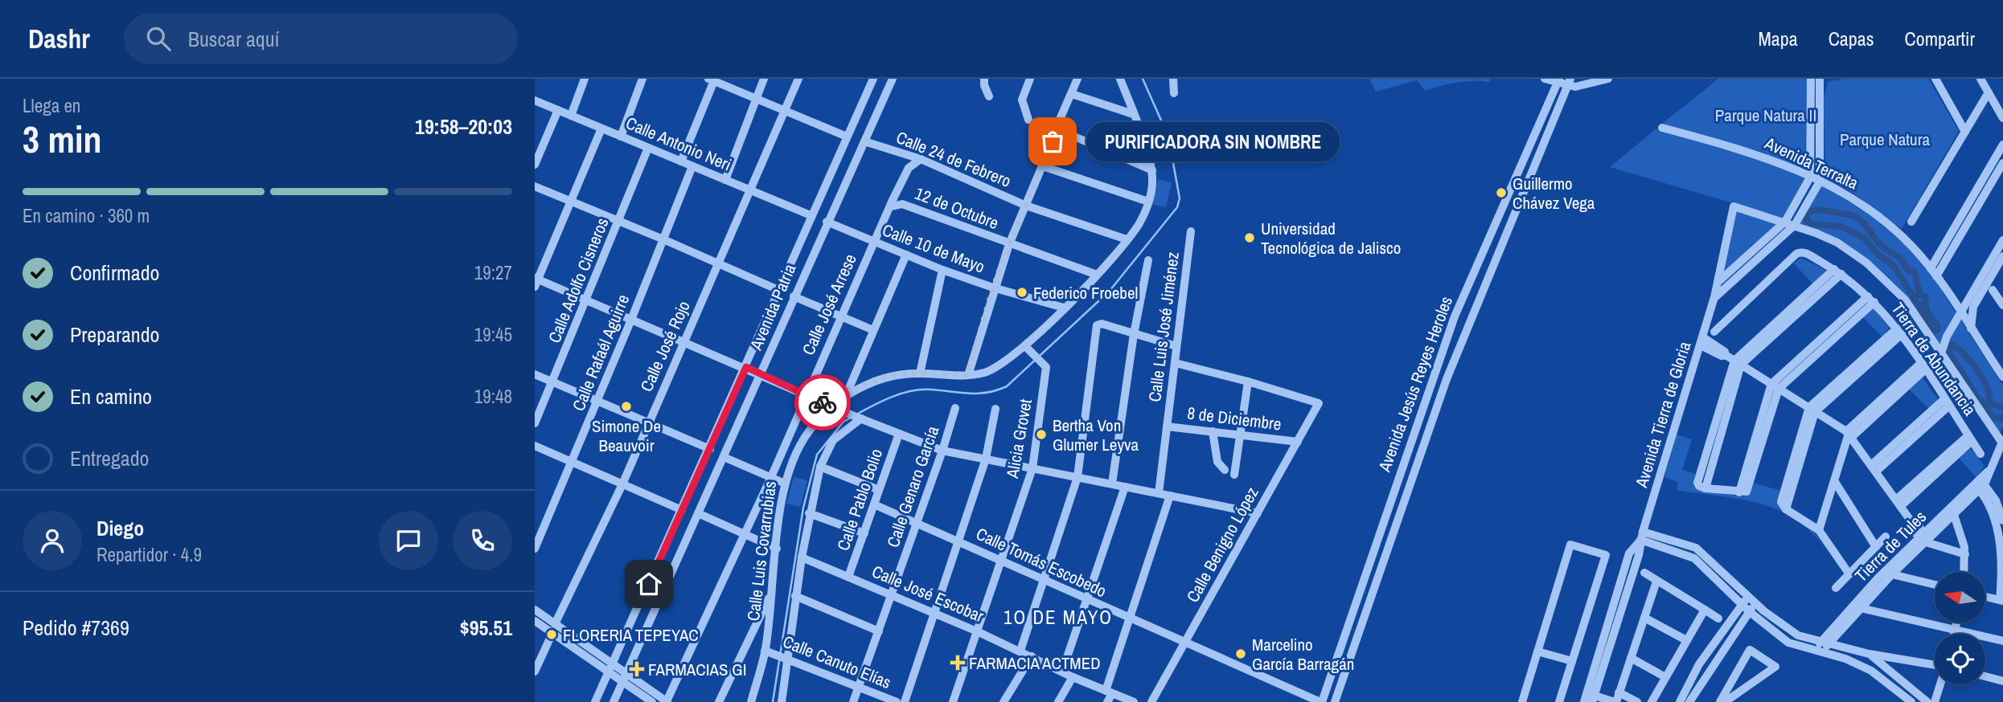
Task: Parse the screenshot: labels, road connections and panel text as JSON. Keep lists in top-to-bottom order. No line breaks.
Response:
{"streets":{"street":["Calle Antonio Neri","Calle 24 de Febrero","Avenida Terralta","12 de Octubre","Calle 10 de Mayo","Calle Adolfo Cisneros","Calle José Arrese","Avenida Patria","Calle Luis José Jiménez","Calle José Rojo","Calle Rafaél Aguirre","Tierra de Abundancia","Avenida Jesús Reyes Heroles","Avenida Tierra de Gloria","8 de Diciembre","Alicia Grovet","Calle Genaro García","Calle Pablo Bolio","Calle Benigno López","Tierra de Tules","Calle Luis Covarrubias","Calle Tomás Escobedo","Calle José Escobar","Calle Canuto Elías"]},"crossings":[["Calle Antonio Neri","Calle Adolfo Cisneros"],["Calle Antonio Neri","Avenida Patria"],["Calle Antonio Neri","Calle José Rojo"],["Calle Antonio Neri","Calle Rafaél Aguirre"],["Calle 24 de Febrero","Calle José Arrese"],["Calle 24 de Febrero","Avenida Patria"],["Calle 24 de Febrero","Calle Luis Covarrubias"],["12 de Octubre","Calle José Arrese"],["12 de Octubre","Calle Luis Covarrubias"],["Calle 10 de Mayo","Calle José Arrese"],["Calle 10 de Mayo","Avenida Patria"],["Calle 10 de Mayo","Calle Luis Covarrubias"],["Calle Luis José Jiménez","8 de Diciembre"],["Avenida Jesús Reyes Heroles","Calle Tomás Escobedo"],["8 de Diciembre","Calle Benigno López"],["Alicia Grovet","Calle Luis Covarrubias"],["Alicia Grovet","Calle Tomás Escobedo"],["Alicia Grovet","Calle José Escobar"],["Calle Genaro García","Calle Tomás Escobedo"],["Calle Genaro García","Calle José Escobar"],["Calle Genaro García","Calle Canuto Elías"],["Calle Pablo Bolio","Calle Tomás Escobedo"],["Calle Pablo Bolio","Calle José Escobar"],["Calle Benigno López","Calle Tomás Escobedo"],["Calle Luis Covarrubias","Calle Canuto Elías"]],"districts":["1O DE MAYO"],"parks":["Parque Natura II","Parque Natura"],"places":{"other":["PURIFICADORA SIN NOMBRE","Guillermo Chávez Vega","Universidad Tecnológica de Jalisco","Federico Froebel","Simone De Beauvoir","Bertha Von Glumer Leyva","FLORERIA TEPEYAC","Marcelino García Barragán"],"health":["FARMACIA ACTMED","FARMACIAS GI"]},"north":"left","page":{"header":"Dashr","search":"Buscar aquí","nav":["Mapa","Capas","Compartir"],"heading":["3 min","Llega en","19:58–20:03"],"panel":["Diego","Repartidor · 4.9","Pedido #7369","$95.51"],"bubble":"PURIFICADORA SIN NOMBRE","bar":"En camino · 360 m","list":[["Confirmado","19:27"],["Preparando","19:45"],["En camino","19:48"],"Entregado"]}}
